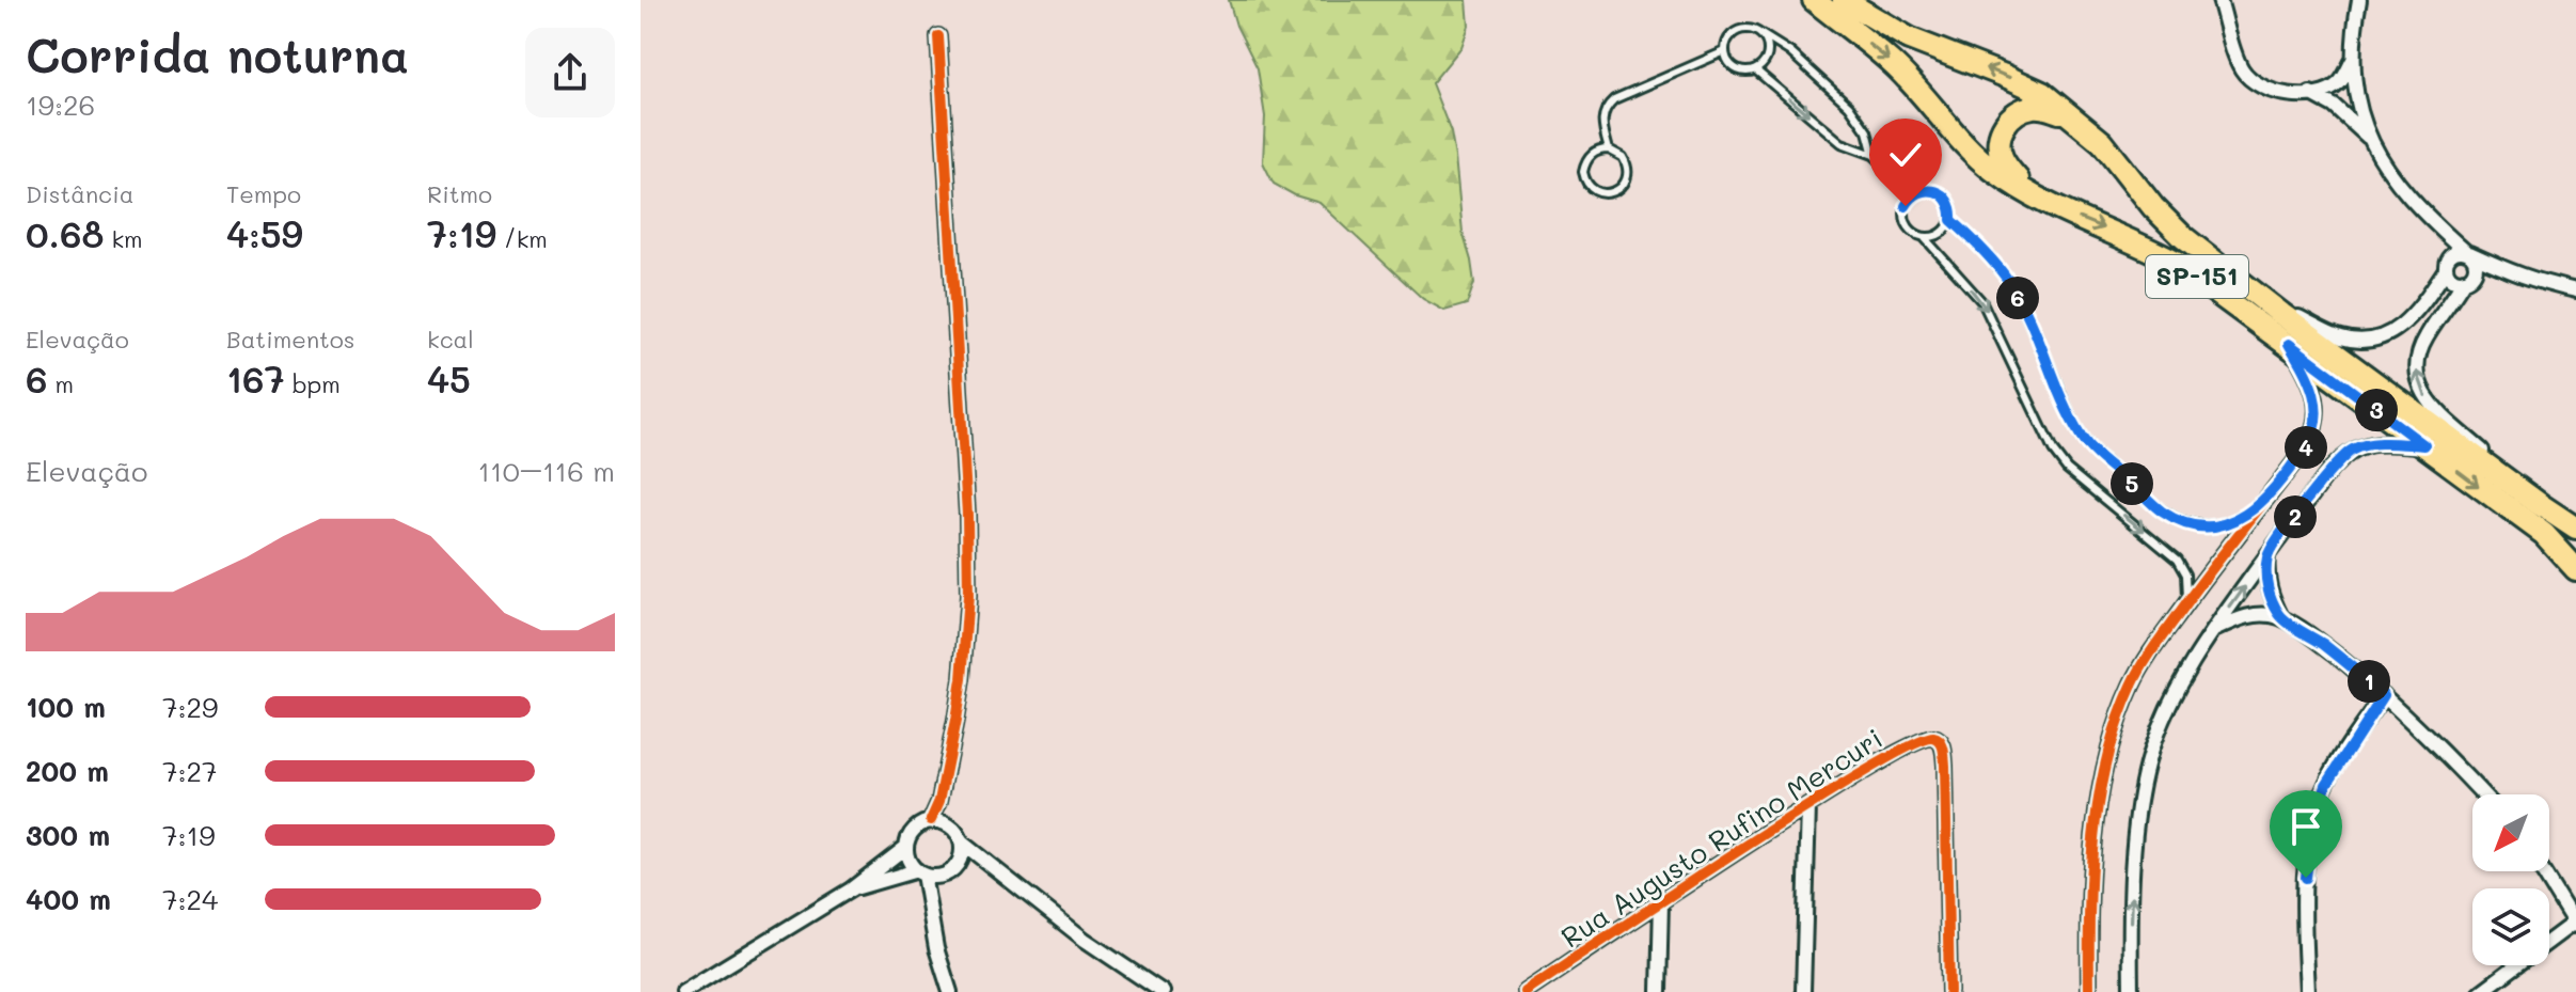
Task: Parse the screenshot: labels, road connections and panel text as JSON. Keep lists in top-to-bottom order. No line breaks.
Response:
{"streets":{"main road":["SP-151"],"street":["Rua Augusto Rufino Mercuri"]},"north":"bottom left","page":{"heading":["Corrida noturna","19:26"],"stats":[["Distância","0.68 km"],["Tempo","4:59"],["Ritmo","7:19 /km"],["Elevação","6 m"],["Batimentos","167 bpm"],["kcal","45"]],"pins":["6","3","4","5","2","1"],"chart":["Elevação","110–116 m"],"list":[{"name":"100 m","note":"7:29"},{"name":"200 m","note":"7:27"},{"name":"300 m","note":"7:19"},{"name":"400 m","note":"7:24"}]}}
